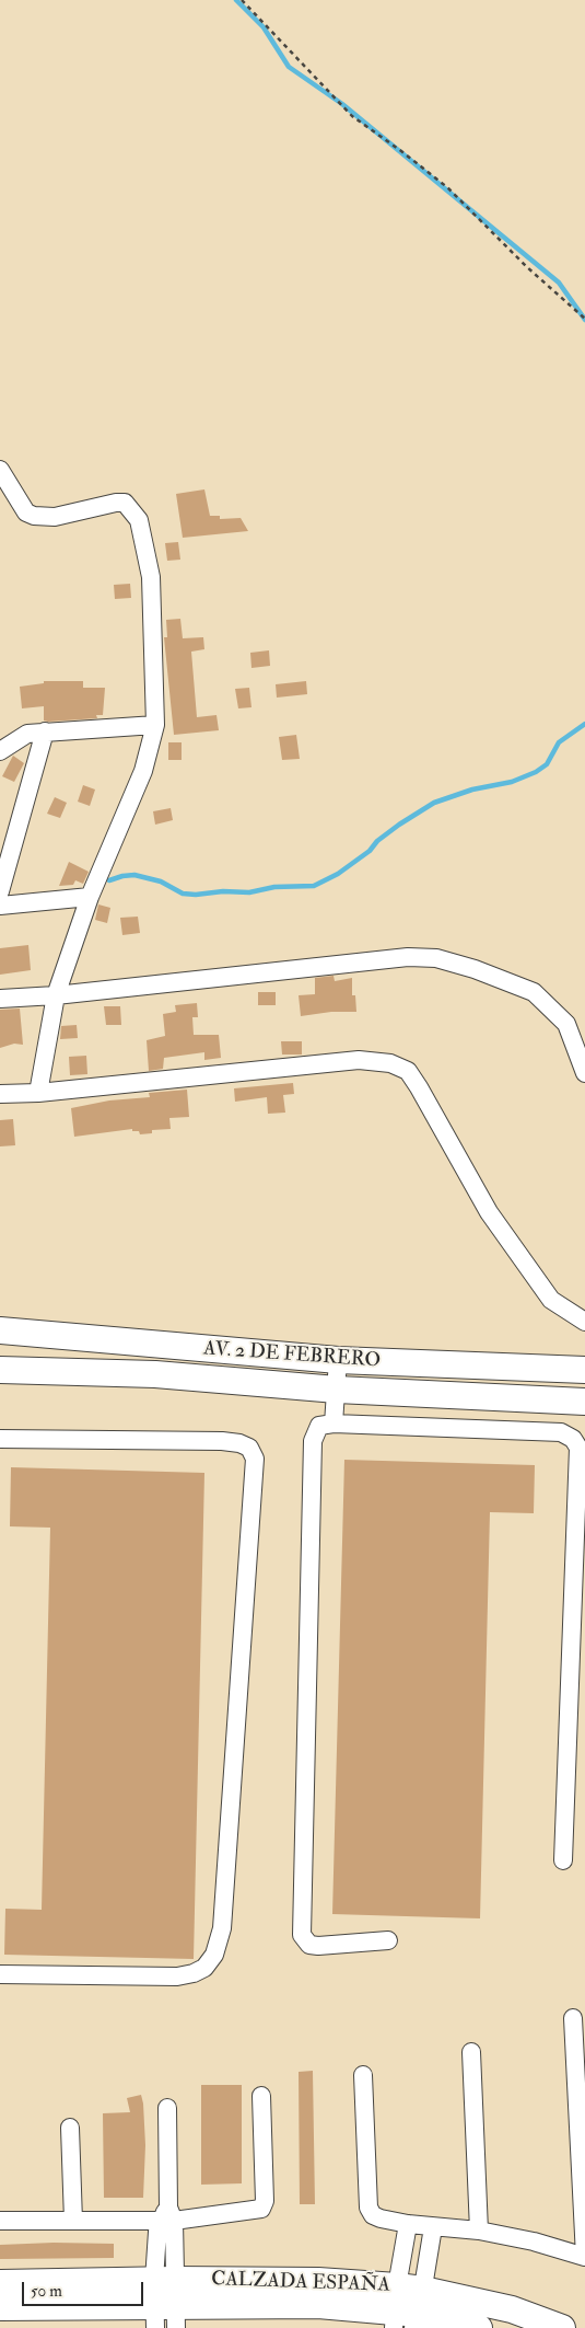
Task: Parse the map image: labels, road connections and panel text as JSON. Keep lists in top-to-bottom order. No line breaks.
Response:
{"streets":{"main road":["AV. 2 DE FEBRERO","CALZADA ESPAÑA"]},"scale_bar":"50 m"}
